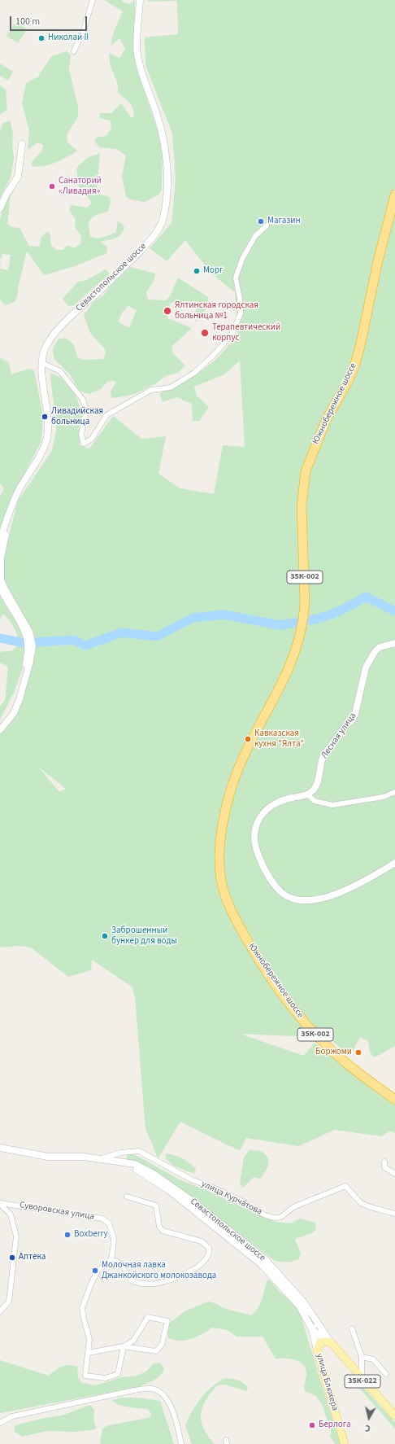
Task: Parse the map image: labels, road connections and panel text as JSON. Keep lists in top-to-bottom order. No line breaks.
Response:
{"streets":{"highway":["Южнобережное шоссе","35К-002"],"main road":["Севастопольское шоссе","Лесная улица","35К-022","улица Блюхера"],"street":["улица Курчатова","Суворовская улица"]},"crossings":[["Севастопольское шоссе","улица Курчатова"],["Севастопольское шоссе","улица Блюхера"]],"places":["Николай II","Санаторий «Ливадия»","Магазин","Морг","Ялтинская городская больница №1","Терапевтический корпус","Ливадийская больница","Кавказская кухня \"Ялта\"","Заброшенный бункер для воды","Боржоми","Boxberry","Аптека","Молочная лавка Джанкойского молокозавода","Берлога"],"scale_bar":"100 m","north":"bottom"}
